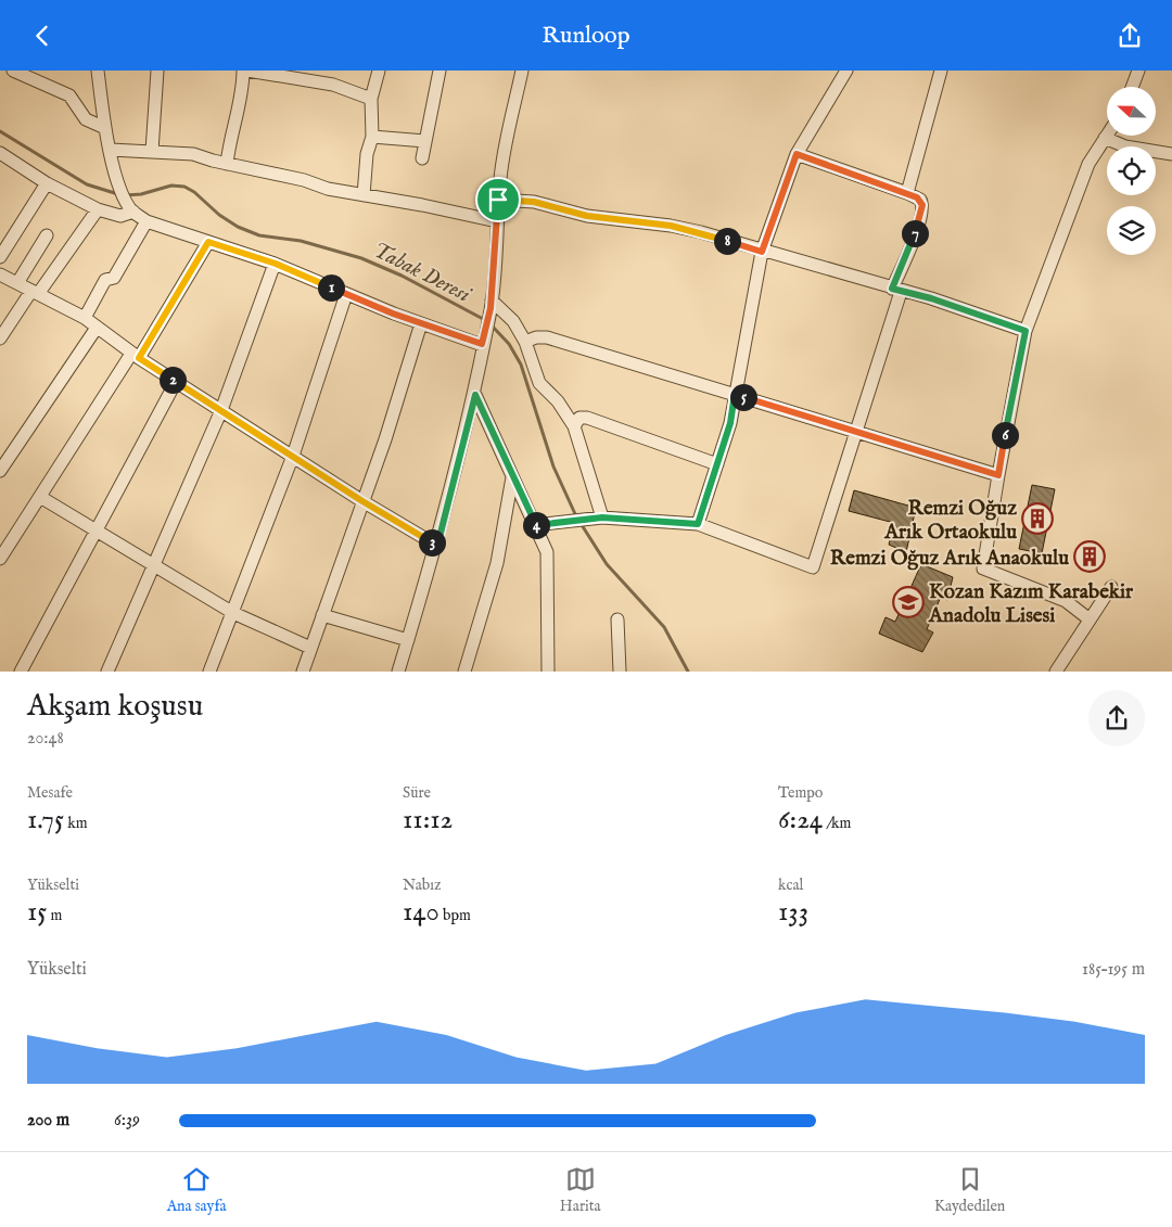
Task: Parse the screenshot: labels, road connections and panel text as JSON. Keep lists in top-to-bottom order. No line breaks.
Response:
{"water":["Tabak Deresi"],"places":{"building":["Remzi Oğuz Arık Ortaokulu","Remzi Oğuz Arık Anaokulu"],"school or university":["Kozan Kazım Karabekir Anadolu Lisesi"]},"north":"left","page":{"header":"Runloop","pins":["7","8","1","2","5","6","4","3"],"heading":["Akşam koşusu","20:48"],"stats":[["Mesafe","1.75 km"],["Süre","11:12"],["Tempo","6:24 /km"],["Yükselti","15 m"],["Nabız","140 bpm"],["kcal","133"]],"chart":["Yükselti","185–195 m"],"list":[{"name":"200 m","note":"6:39"}],"tabs":["Ana sayfa","Harita","Kaydedilen"]}}
